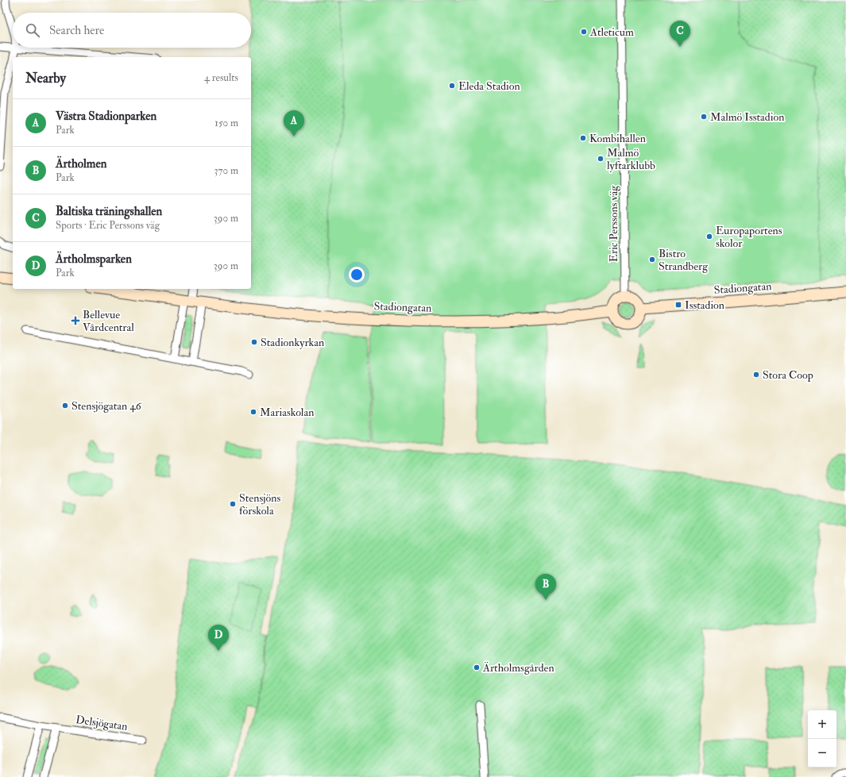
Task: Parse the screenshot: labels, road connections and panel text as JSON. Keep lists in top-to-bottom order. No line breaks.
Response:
{"streets":{"main road":["Stadiongatan"],"street":["Eric Perssons väg","Delsjögatan"]},"crossings":[["Eric Perssons väg","Stadiongatan"]],"places":{"other":["Atleticum","Eleda Stadion","Malmö Isstadion","Kombihallen","Malmö lyftarklubb","Europaportens skolor","Bistro Strandberg","Stadionkyrkan","Stora Coop","Stensjögatan 46","Mariaskolan","Stensjöns förskola","Ärtholmsgården"],"transit":["Isstadion"],"health":["Bellevue Vårdcentral"]},"page":{"search":"Search here","pins":["C","A","B","D"],"heading":["Nearby","4 results"],"list":[{"mark":"A","name":"Västra Stadionparken","note":"Park","value":"150 m"},{"mark":"B","name":"Ärtholmen","note":"Park","value":"370 m"},{"mark":"C","name":"Baltiska träningshallen","note":"Sports · Eric Perssons väg","value":"390 m"},{"mark":"D","name":"Ärtholmsparken","note":"Park","value":"390 m"}],"map_buttons":["+","−"]}}
